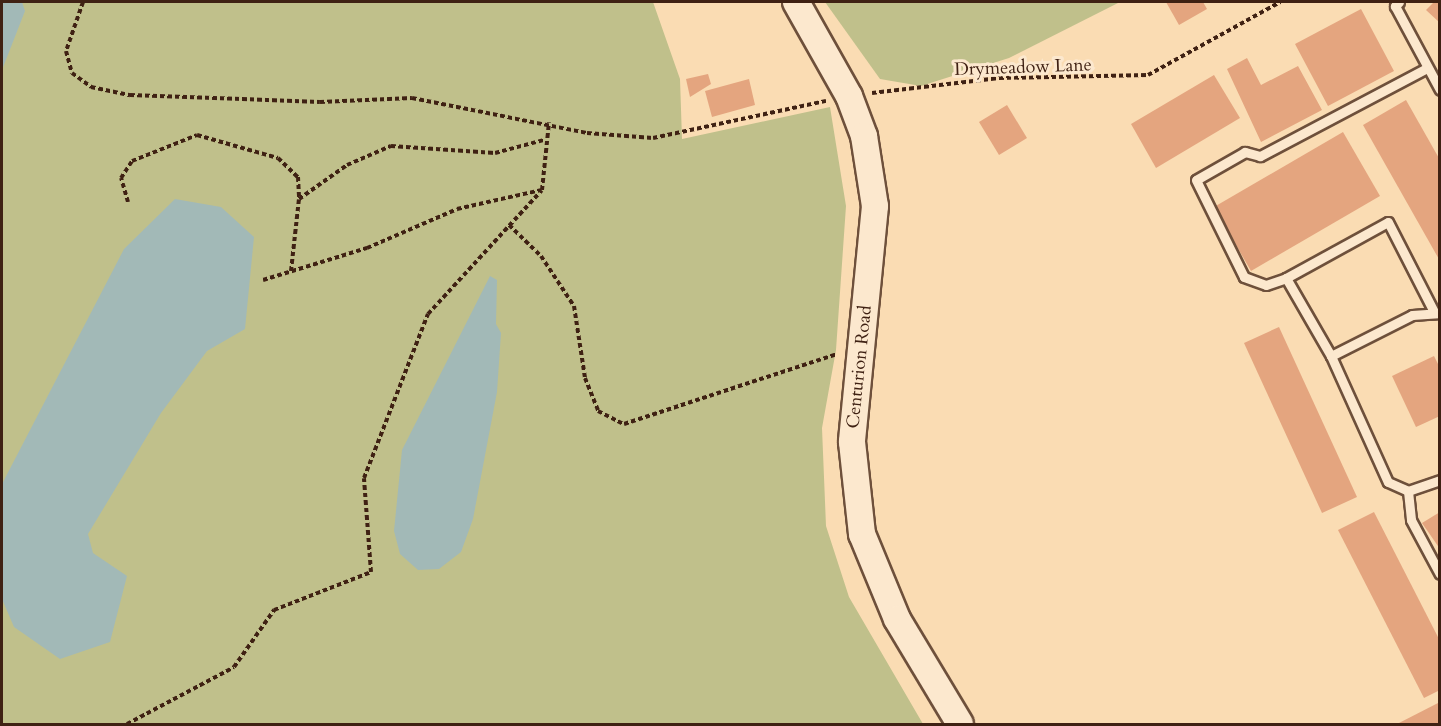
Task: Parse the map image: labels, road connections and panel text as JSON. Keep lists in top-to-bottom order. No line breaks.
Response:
{"streets":{"street":["Centurion Road"],"path":["Drymeadow Lane"]},"crossings":[["Drymeadow Lane","Centurion Road"]]}
